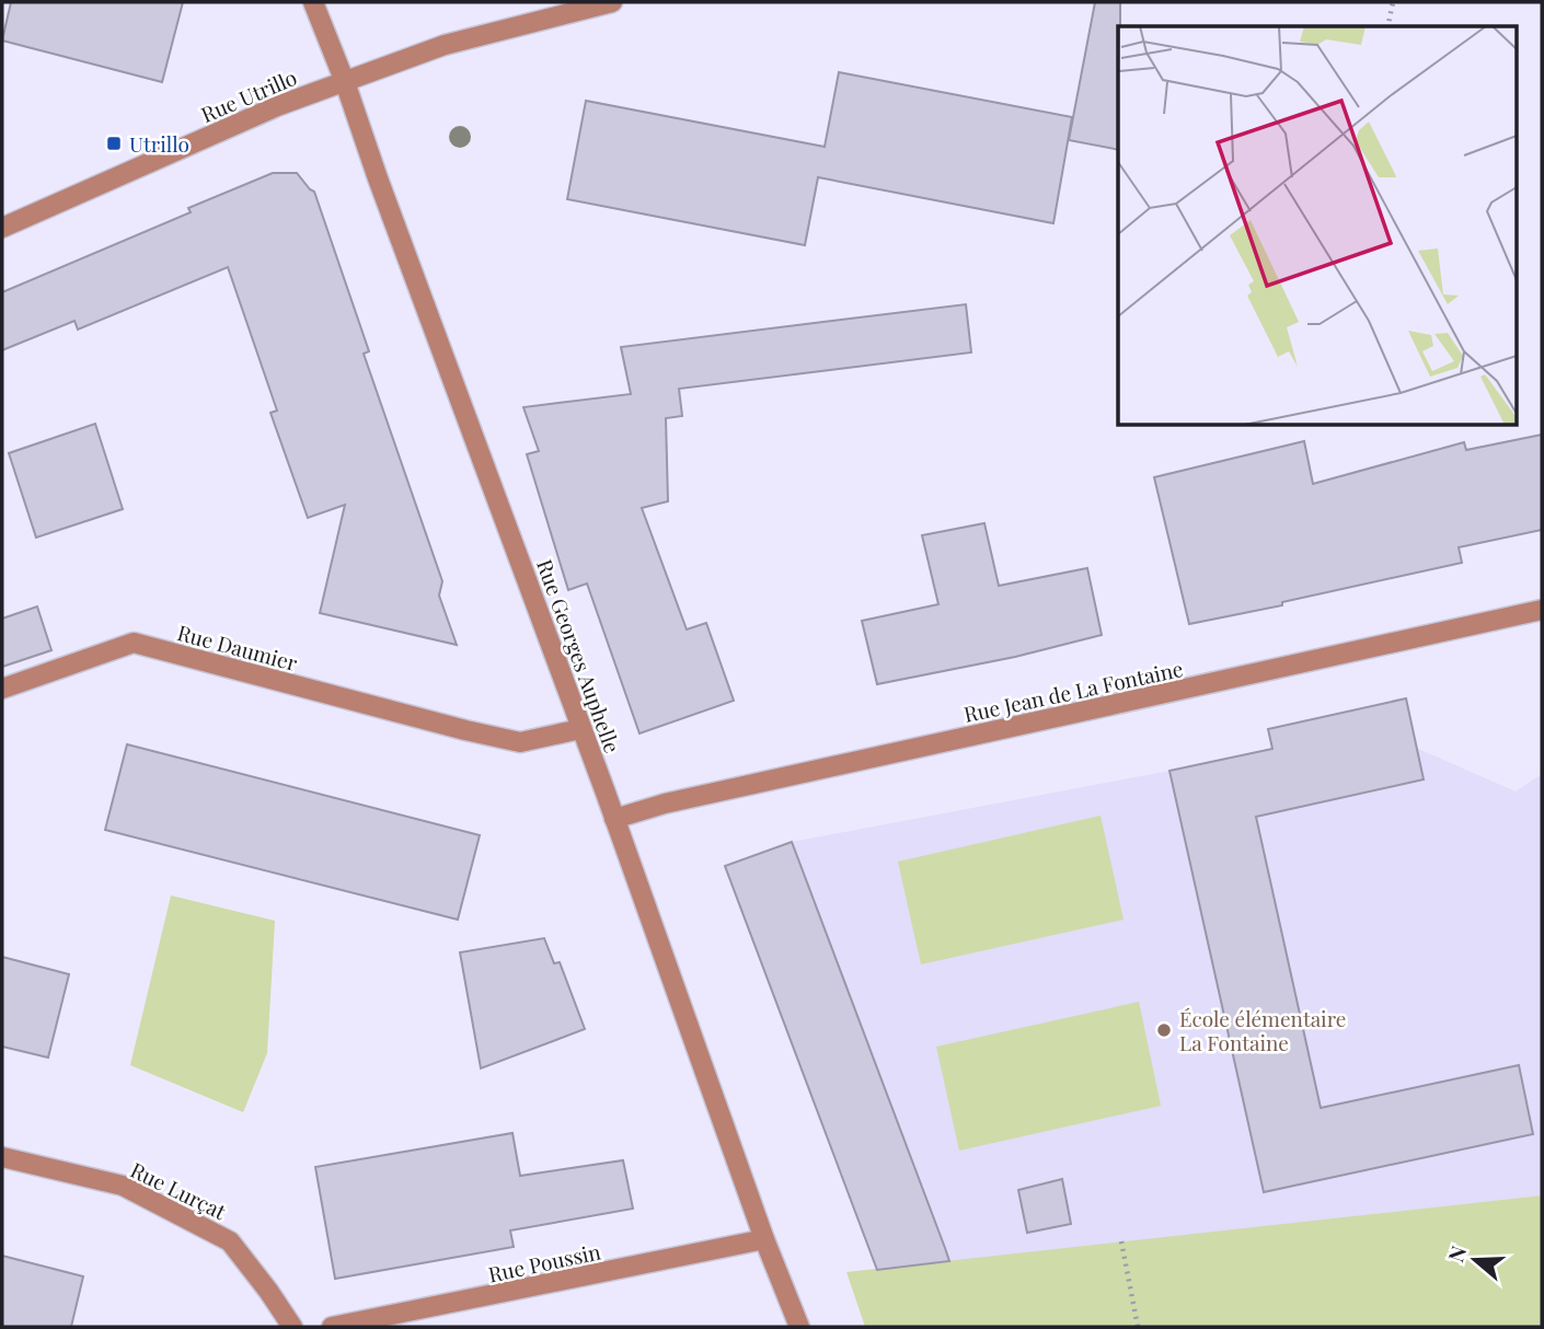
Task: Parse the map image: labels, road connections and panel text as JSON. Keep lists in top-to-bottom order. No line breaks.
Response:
{"streets":{"street":["Rue Utrillo","Rue Daumier","Rue Georges Auphelle","Rue Jean de La Fontaine","Rue Lurçat","Rue Poussin"]},"crossings":[["Rue Utrillo","Rue Georges Auphelle"],["Rue Daumier","Rue Georges Auphelle"],["Rue Georges Auphelle","Rue Jean de La Fontaine"],["Rue Georges Auphelle","Rue Poussin"]],"places":{"transit":["Utrillo"],"other":["École élémentaire La Fontaine"]},"north":"left"}
